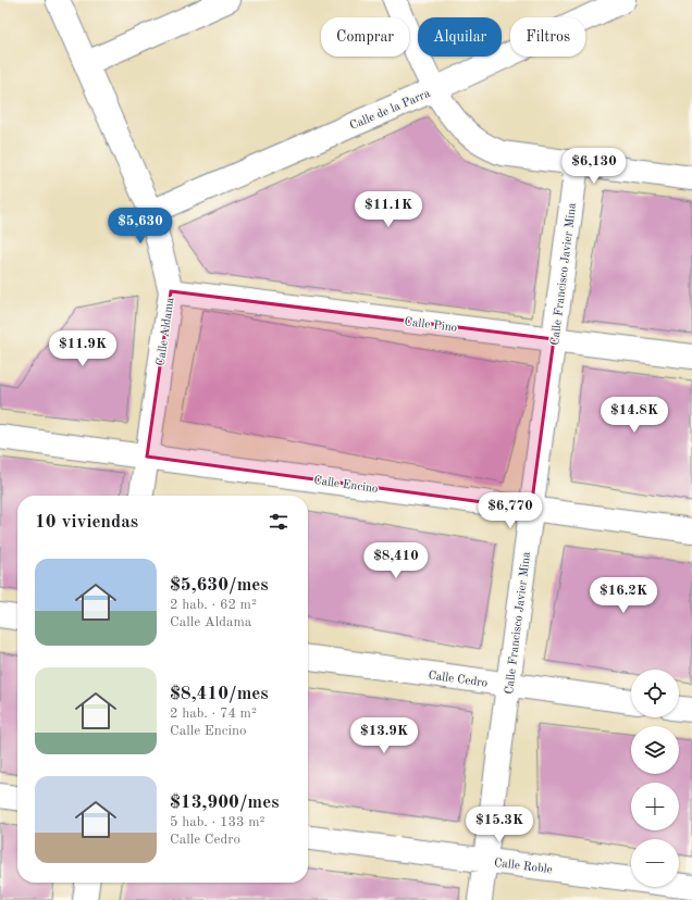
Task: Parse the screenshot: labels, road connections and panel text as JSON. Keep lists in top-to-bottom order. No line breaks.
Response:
{"streets":{"street":["Calle de la Parra","Calle Francisco Javier Mina","Calle Pino","Calle Aldama","Calle Encino","Calle Cedro","Calle Roble"]},"crossings":[["Calle de la Parra","Calle Aldama"],["Calle Francisco Javier Mina","Calle Pino"],["Calle Francisco Javier Mina","Calle Encino"],["Calle Francisco Javier Mina","Calle Cedro"],["Calle Francisco Javier Mina","Calle Roble"],["Calle Pino","Calle Aldama"],["Calle Aldama","Calle Encino"]],"page":{"chip":["Comprar","Alquilar","Filtros"],"price":["$6,130","$11.1K","$5,630","$11.9K","$14.8K","$6,770","$8,410","$16.2K","$13.9K","$15.3K"],"heading":"10 viviendas","list":[{"name":"$5,630/mes","note":"2 hab. · 62 m² · Calle Aldama"},{"name":"$8,410/mes","note":"2 hab. · 74 m² · Calle Encino"},{"name":"$13,900/mes","note":"5 hab. · 133 m² · Calle Cedro"}],"map_buttons":["+","−"]}}
